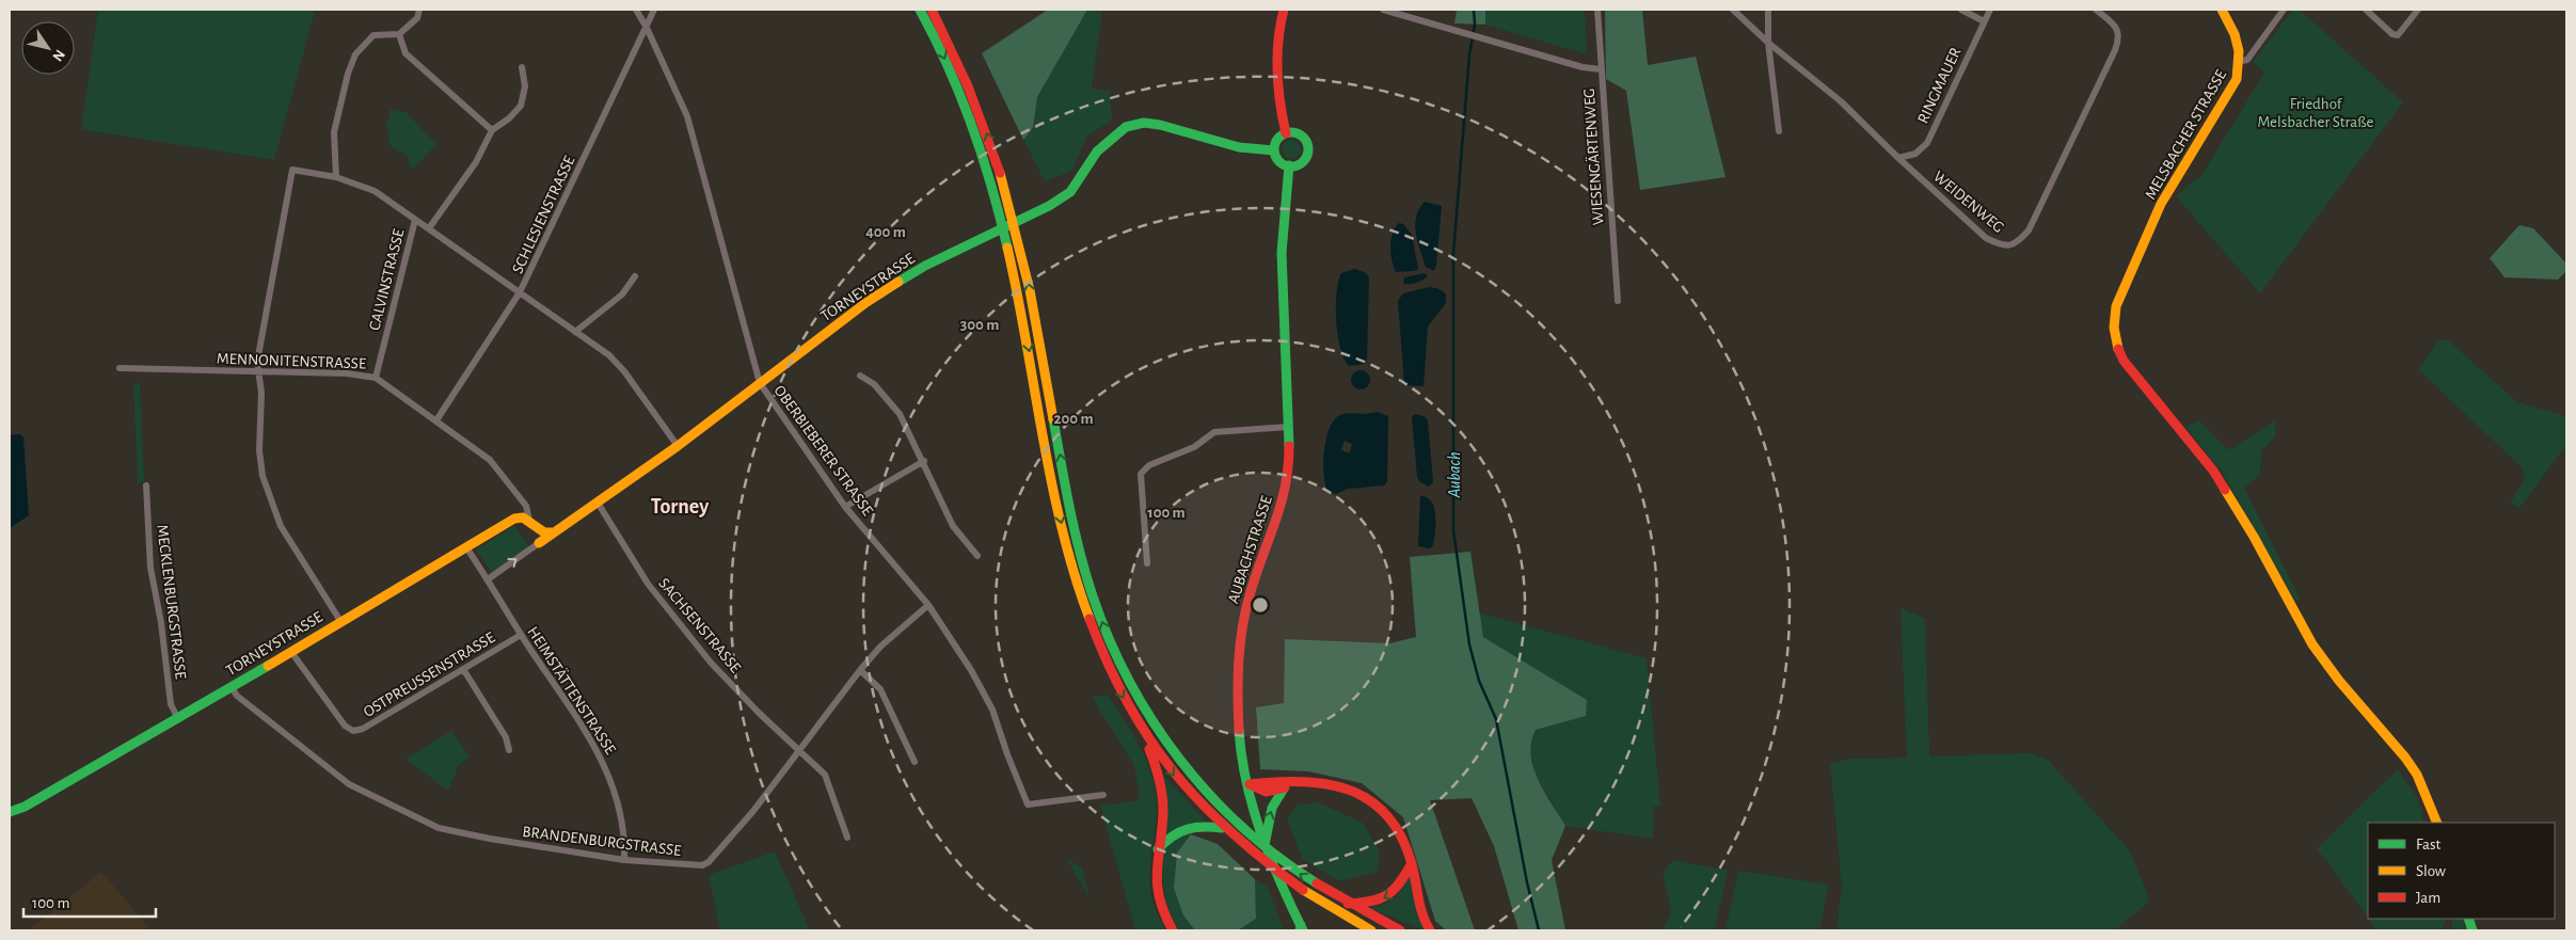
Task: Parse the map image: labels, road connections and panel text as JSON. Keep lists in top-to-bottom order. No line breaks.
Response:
{"streets":{"main road":["MELSBACHER STRASSE","TORNEYSTRASSE","AUBACHSTRASSE"],"street":["RINGMAUER","WIESENGÄRTENWEG","WEIDENWEG","SCHLESIENSTRASSE","CALVINSTRASSE","MENNONITENSTRASSE","OBERBIEBERER STRASSE","MECKLENBURGSTRASSE","SACHSENSTRASSE","OSTPREUSSENSTRASSE","HEIMSTÄTTENSTRASSE","BRANDENBURGSTRASSE"]},"crossings":[["RINGMAUER","WEIDENWEG"],["SCHLESIENSTRASSE","MENNONITENSTRASSE"],["SCHLESIENSTRASSE","OBERBIEBERER STRASSE"],["CALVINSTRASSE","MENNONITENSTRASSE"],["TORNEYSTRASSE","MENNONITENSTRASSE"],["TORNEYSTRASSE","OBERBIEBERER STRASSE"],["TORNEYSTRASSE","AUBACHSTRASSE"],["TORNEYSTRASSE","MECKLENBURGSTRASSE"],["TORNEYSTRASSE","SACHSENSTRASSE"],["TORNEYSTRASSE","OSTPREUSSENSTRASSE"],["TORNEYSTRASSE","HEIMSTÄTTENSTRASSE"],["TORNEYSTRASSE","BRANDENBURGSTRASSE"],["OBERBIEBERER STRASSE","BRANDENBURGSTRASSE"],["SACHSENSTRASSE","BRANDENBURGSTRASSE"],["OSTPREUSSENSTRASSE","HEIMSTÄTTENSTRASSE"],["HEIMSTÄTTENSTRASSE","BRANDENBURGSTRASSE"]],"districts":["Torney"],"water":["Aubach"],"parks":["Friedhof Melsbacher Straße"],"legend":["Fast","Slow","Jam"],"scale_bar":"100 m","north":"bottom right","rings":["400 m","300 m","200 m","100 m"]}
